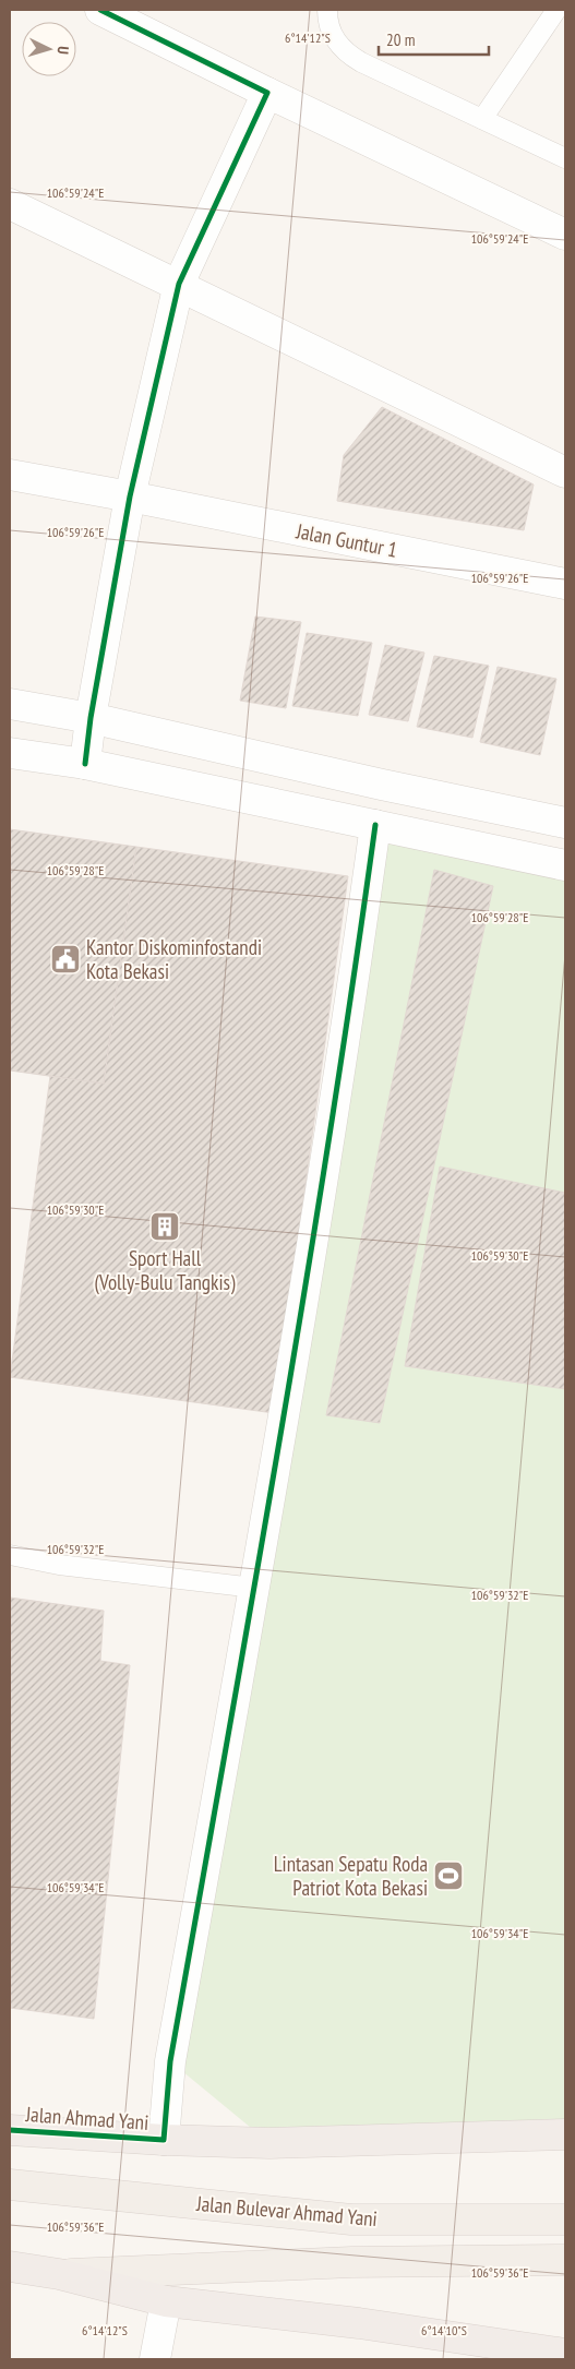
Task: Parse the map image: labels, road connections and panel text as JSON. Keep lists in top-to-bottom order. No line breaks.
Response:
{"streets":{"highway":["Jalan Ahmad Yani"],"main road":["Jalan Bulevar Ahmad Yani"],"street":["Jalan Guntur 1"]},"places":{"public building":["Kantor Diskominfostandi Kota Bekasi"],"building":["Sport Hall (Volly-Bulu Tangkis)"],"sports":["Lintasan Sepatu Roda Patriot Kota Bekasi"]},"scale_bar":"20 m","north":"right","coordinates":["6°14'12\"S","106°59'24\"E","106°59'26\"E","106°59'28\"E","106°59'30\"E","106°59'32\"E","106°59'34\"E","106°59'36\"E","6°14'10\"S"]}
